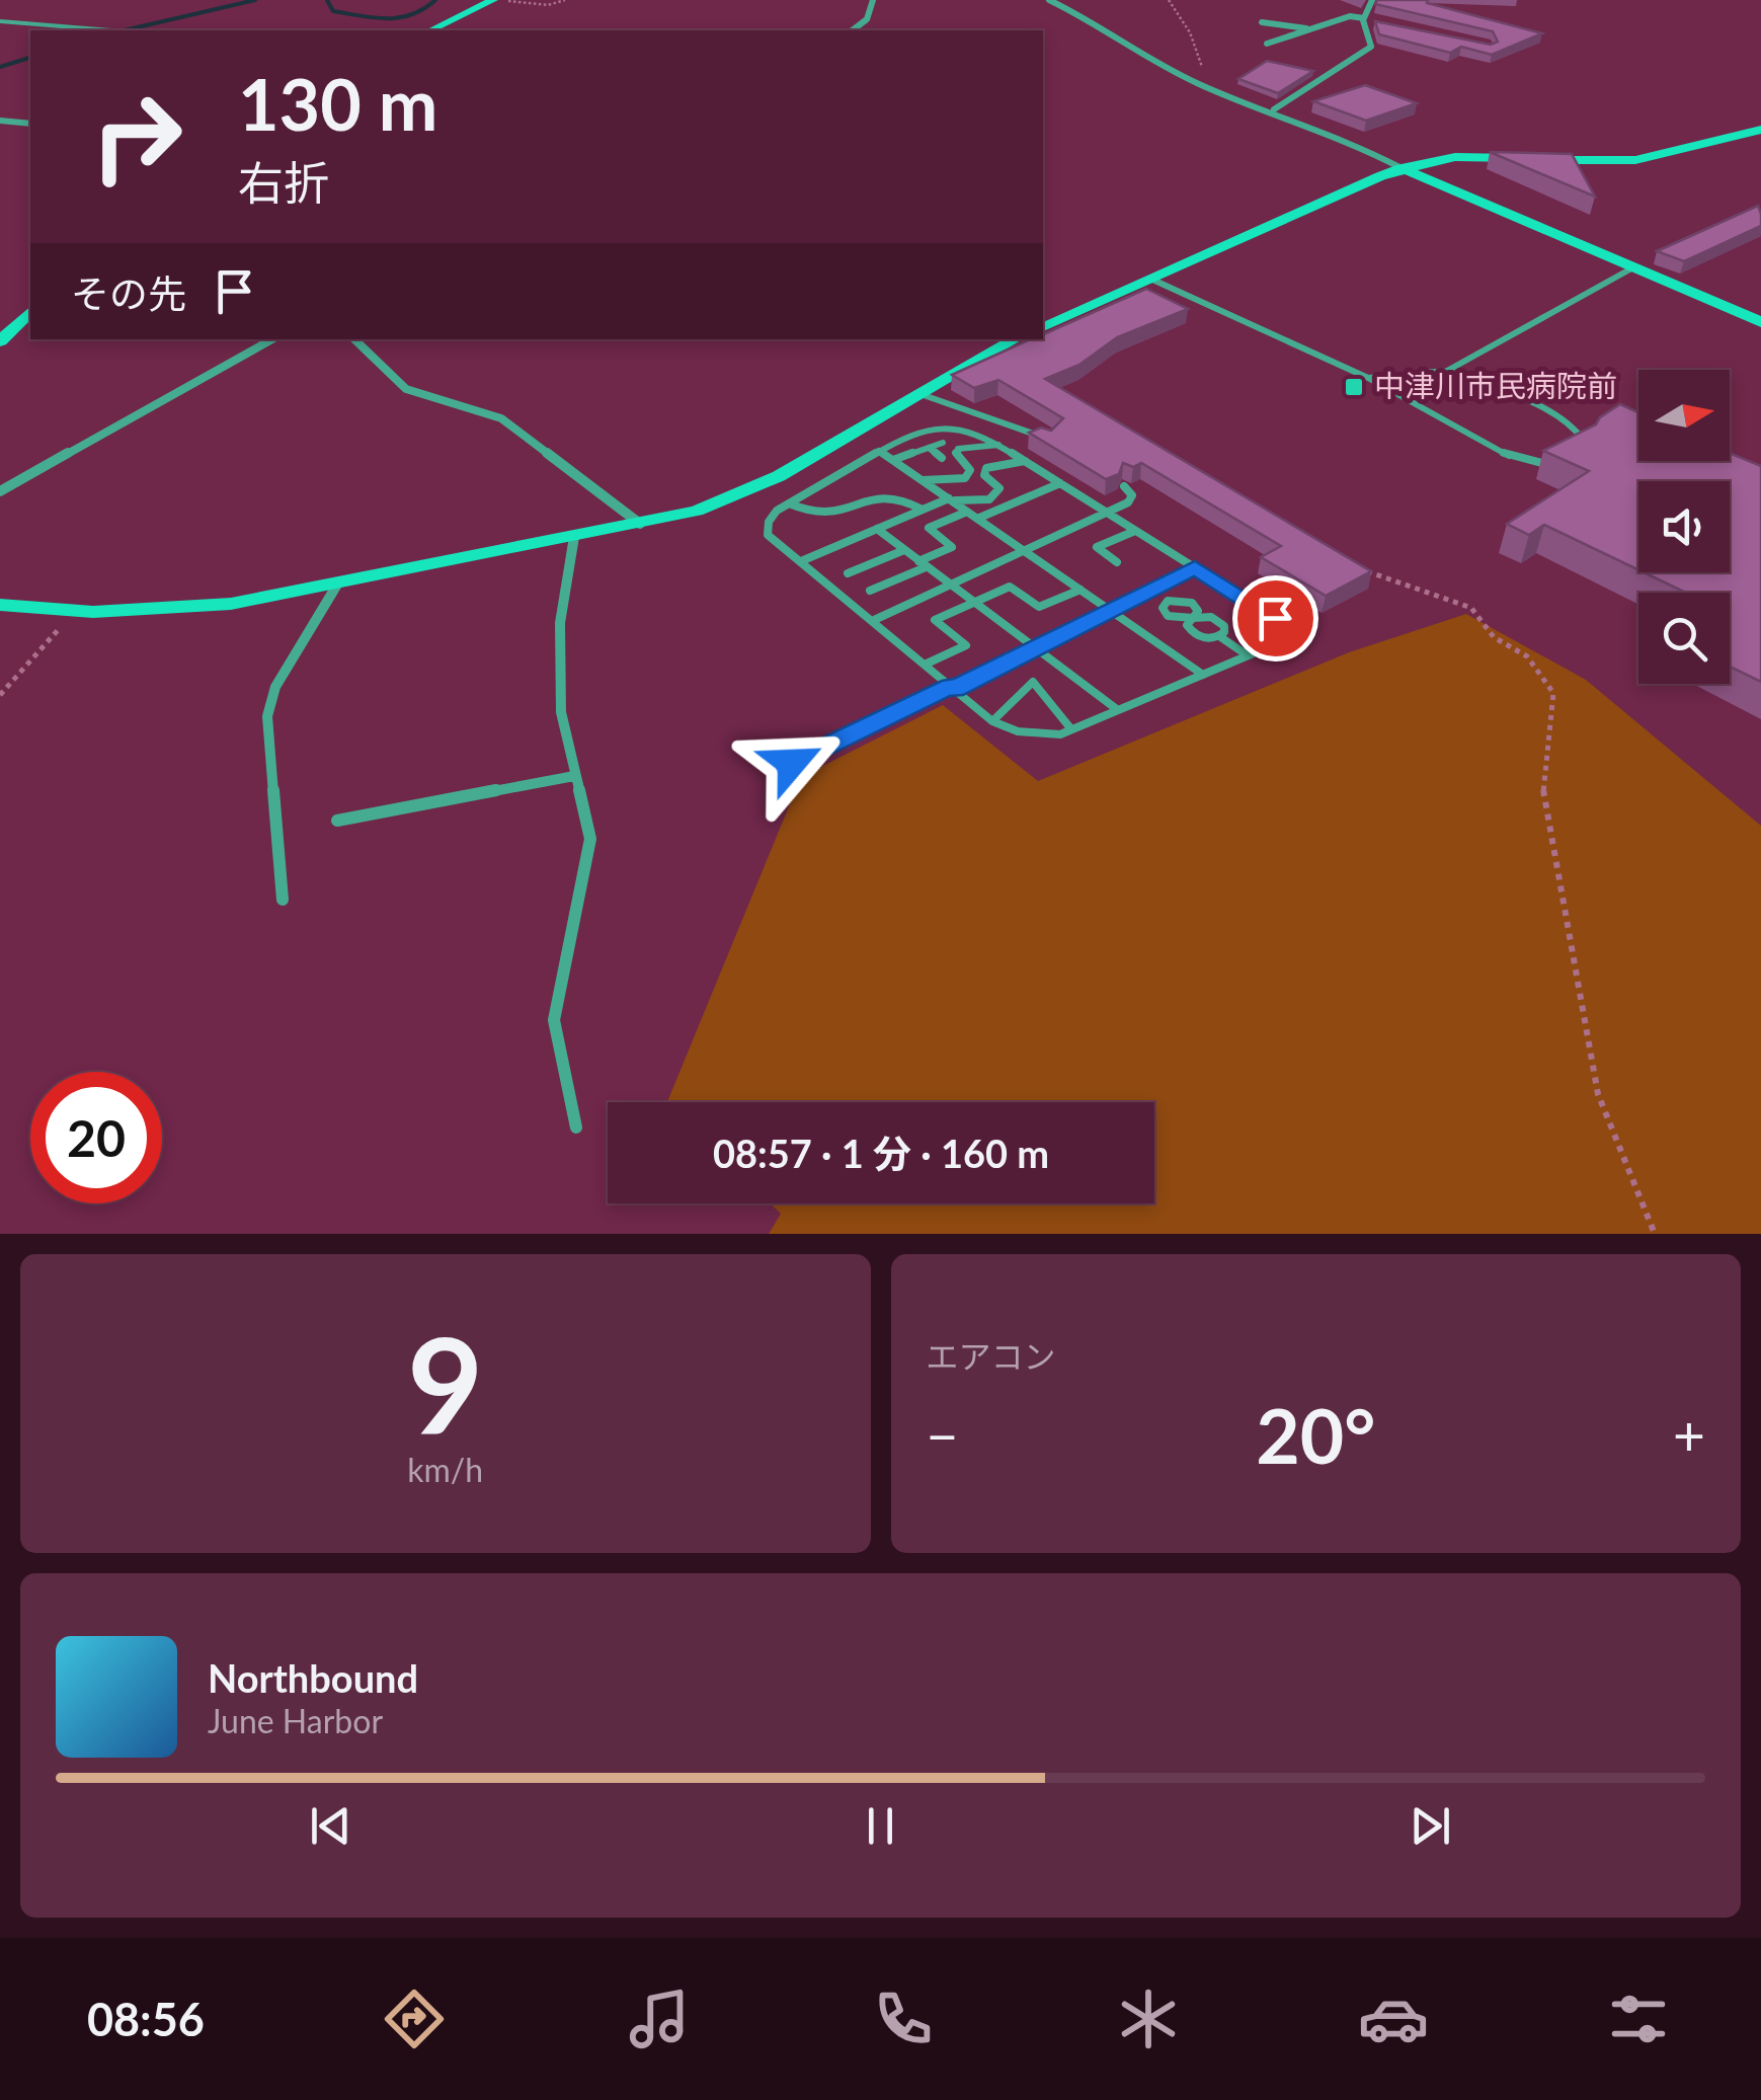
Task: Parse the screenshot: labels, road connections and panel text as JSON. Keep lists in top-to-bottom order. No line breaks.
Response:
{"places":{"transit":["中津川市民病院前"]},"north":"right","page":{"turn":["130 m","右折"],"then":"その先","limit":"20","trip":"08:57 · 1 分 · 160 m","tile":[["9","km/h"],"エアコン"],"heat":["−","20°","+"],"song":["Northbound","June Harbor"],"tabs":"08:56"}}
